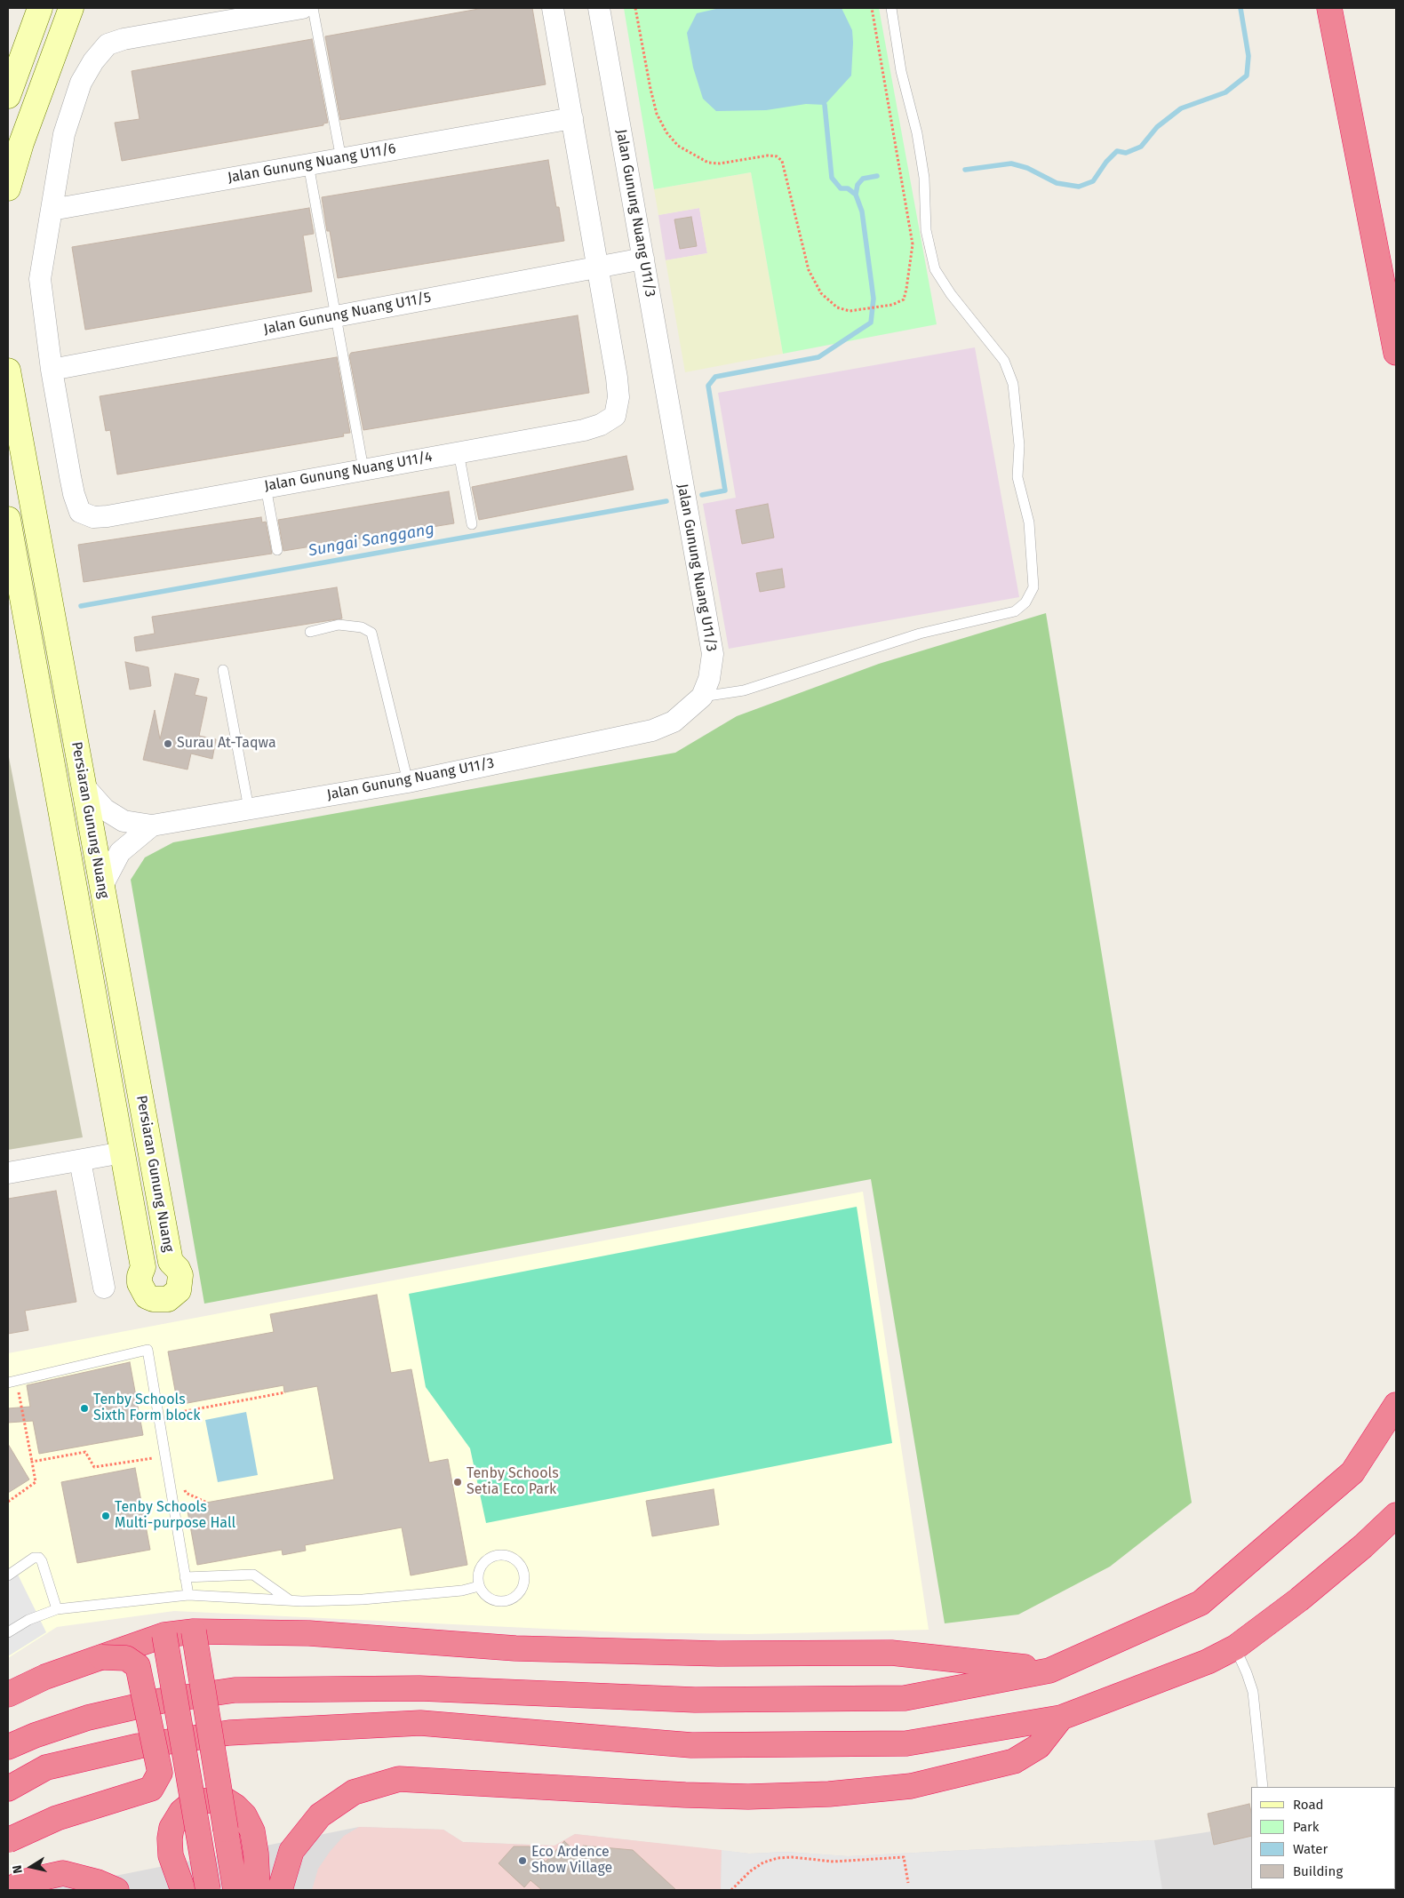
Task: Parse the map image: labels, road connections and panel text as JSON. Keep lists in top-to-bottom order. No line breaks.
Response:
{"streets":{"street":["Jalan Gunung Nuang U11/6","Jalan Gunung Nuang U11/3","Jalan Gunung Nuang U11/5","Jalan Gunung Nuang U11/4","Persiaran Gunung Nuang"]},"crossings":[["Jalan Gunung Nuang U11/3","Jalan Gunung Nuang U11/5"],["Jalan Gunung Nuang U11/3","Persiaran Gunung Nuang"],["Jalan Gunung Nuang U11/5","Jalan Gunung Nuang U11/4"]],"water":["Sungai Sanggang"],"places":["Surau At-Taqwa","Tenby Schools Sixth Form block","Tenby Schools Setia Eco Park","Tenby Schools Multi-purpose Hall","Eco Ardence Show Village"],"legend":["Road","Park","Water","Building"],"north":"left"}
